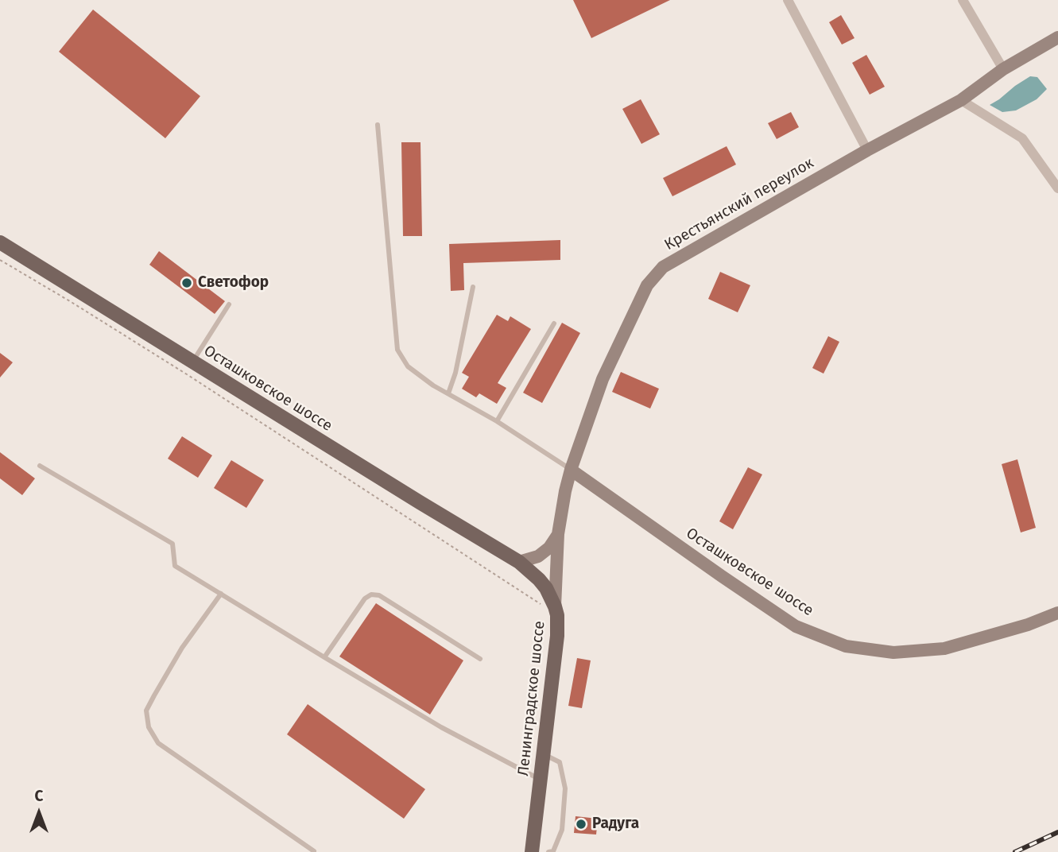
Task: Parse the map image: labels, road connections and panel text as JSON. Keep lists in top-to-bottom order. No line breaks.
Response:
{"streets":{"main road":["Осташковское шоссе","Ленинградское шоссе"],"street":["Крестьянский переулок"]},"crossings":[["Крестьянский переулок","Осташковское шоссе"],["Крестьянский переулок","Ленинградское шоссе"],["Осташковское шоссе","Ленинградское шоссе"]],"places":["Светофор","Радуга"],"north":"top"}
